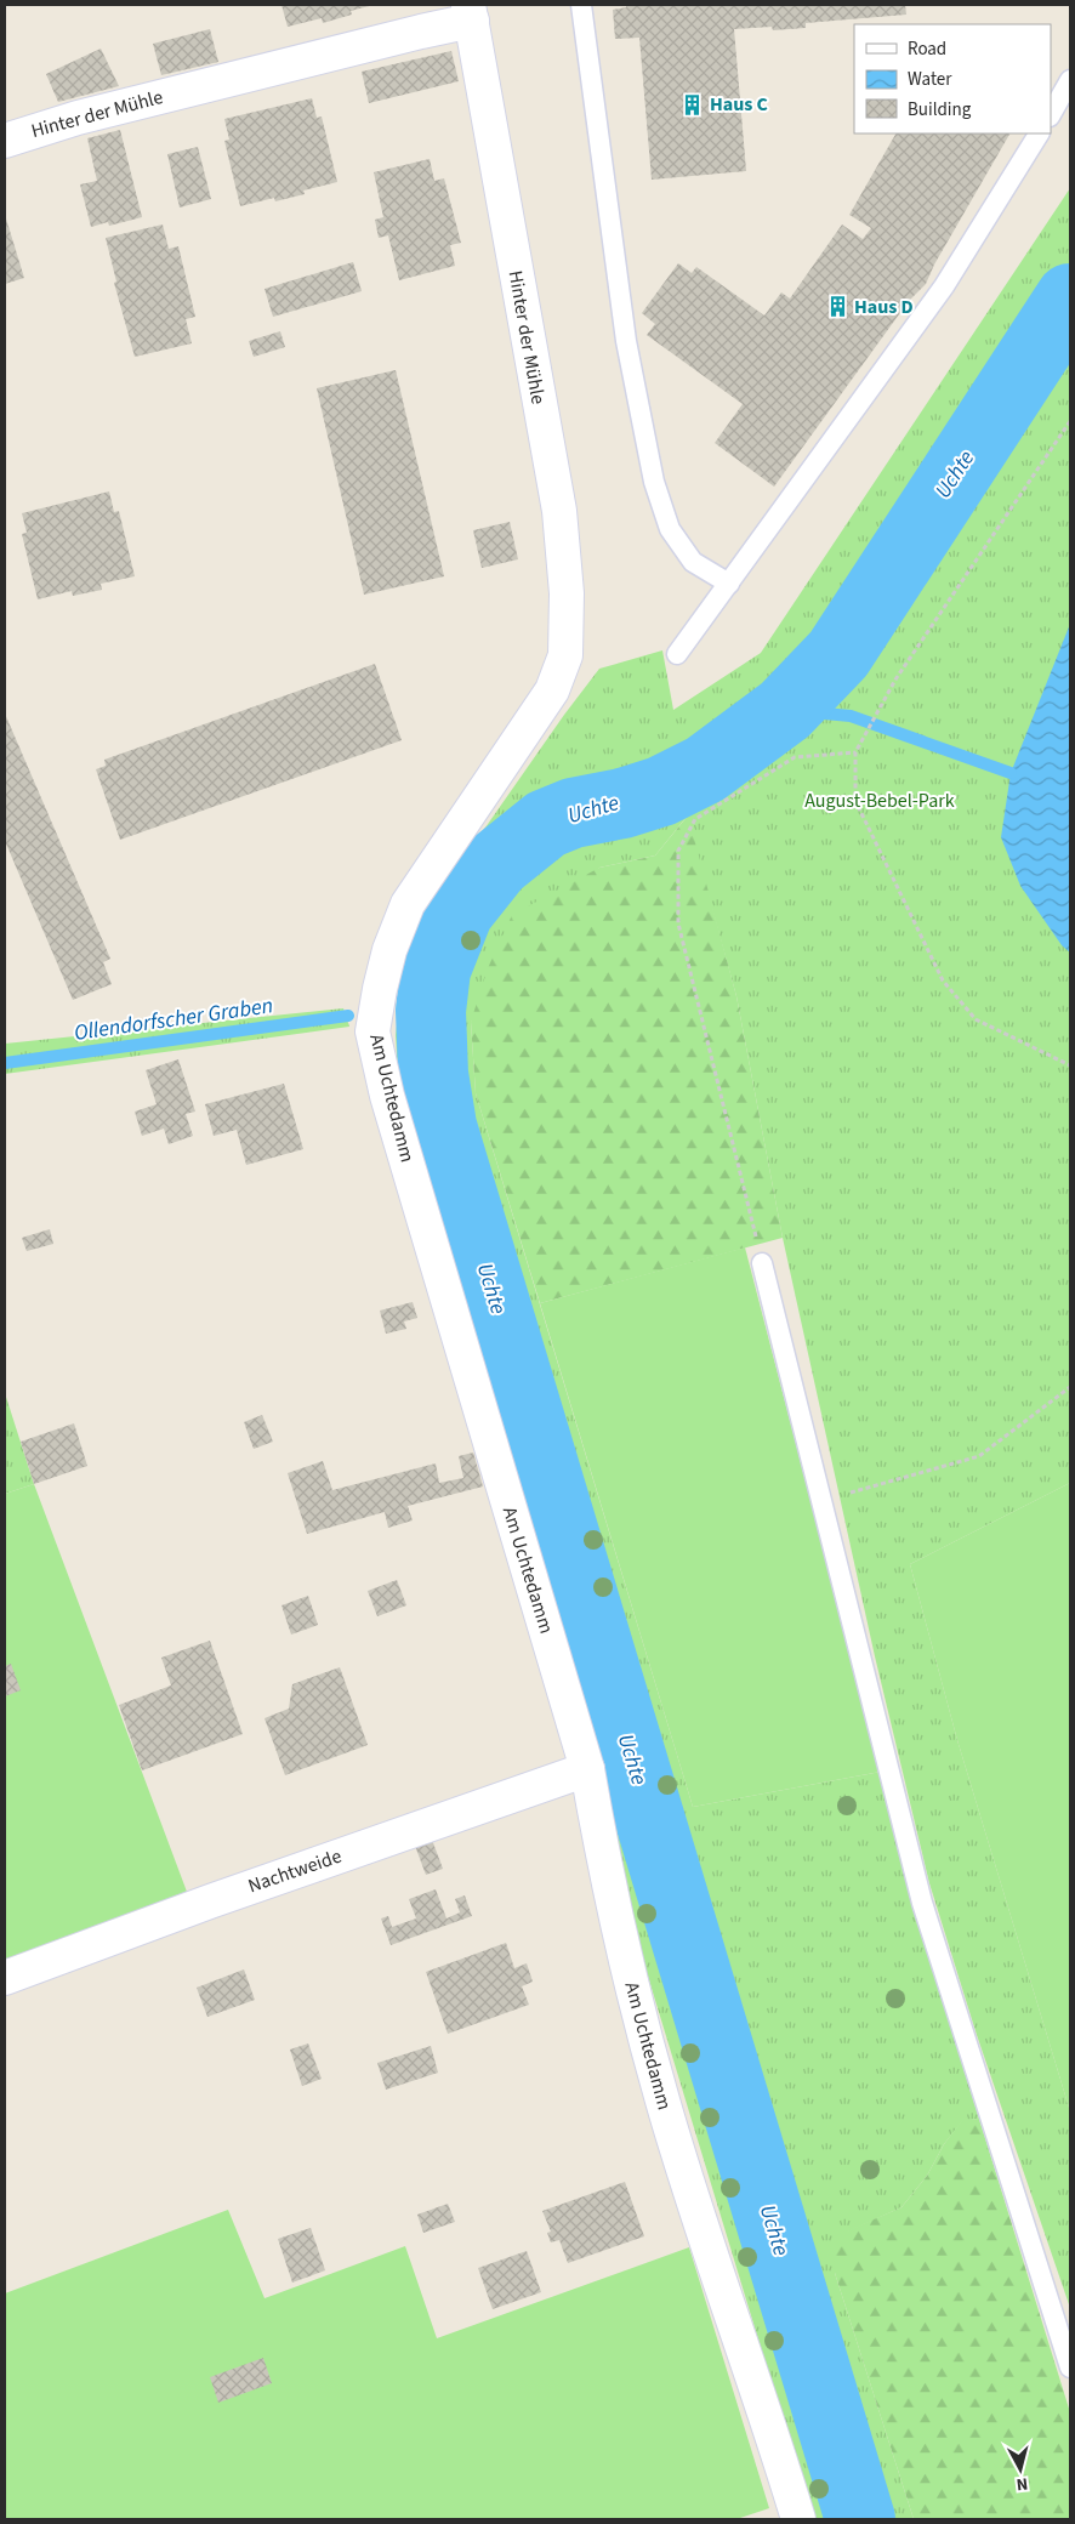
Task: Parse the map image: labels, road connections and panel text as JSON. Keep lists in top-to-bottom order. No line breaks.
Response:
{"streets":{"street":["Hinter der Mühle","Am Uchtedamm","Nachtweide"]},"crossings":[["Hinter der Mühle","Am Uchtedamm"],["Am Uchtedamm","Nachtweide"]],"water":["Uchte","Ollendorfscher Graben"],"parks":["August-Bebel-Park"],"places":{"building":["Haus C","Haus D"]},"legend":["Road","Water","Building"],"north":"bottom"}
